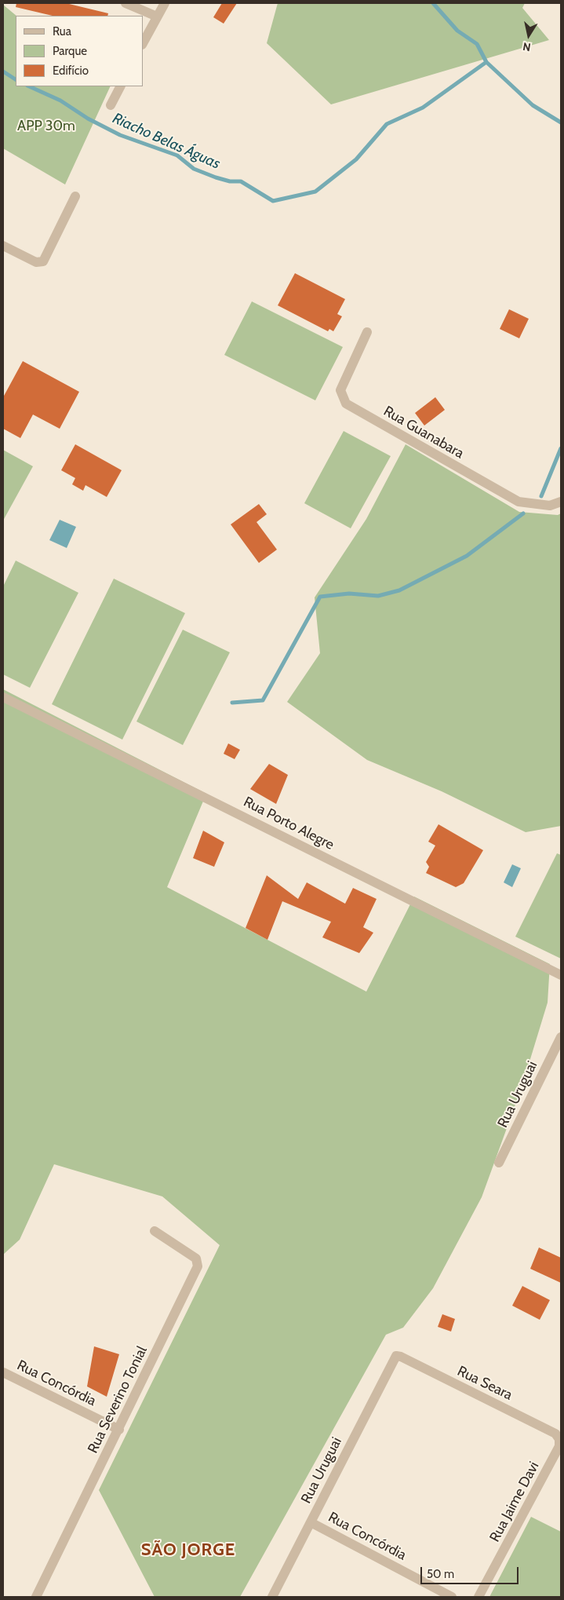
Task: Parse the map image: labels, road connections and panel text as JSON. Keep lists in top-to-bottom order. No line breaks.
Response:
{"streets":{"street":["Rua Guanabara","Rua Porto Alegre","Rua Uruguai","Rua Concórdia","Rua Seara","Rua Severino Tonial","Rua Jaime Davi"]},"crossings":[["Rua Uruguai","Rua Concórdia"],["Rua Uruguai","Rua Seara"],["Rua Concórdia","Rua Severino Tonial"],["Rua Seara","Rua Jaime Davi"]],"districts":["SÃO JORGE"],"water":["Riacho Belas Águas"],"parks":["APP 30m"],"legend":["Rua","Parque","Edifício"],"scale_bar":"50 m","north":"bottom"}
